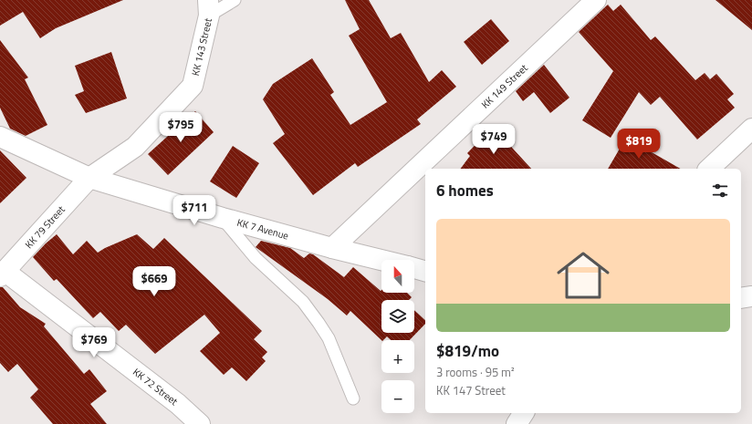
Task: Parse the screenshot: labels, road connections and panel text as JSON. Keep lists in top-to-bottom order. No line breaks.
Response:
{"streets":{"street":["KK 143 Street","KK 149 Street","KK 79 Street","KK 7 Avenue","KK 72 Street"]},"crossings":[["KK 143 Street","KK 79 Street"],["KK 143 Street","KK 7 Avenue"],["KK 149 Street","KK 7 Avenue"],["KK 79 Street","KK 7 Avenue"],["KK 79 Street","KK 72 Street"]],"north":"top","page":{"price":["$795","$749","$819","$711","$669","$769"],"heading":"6 homes","list":[{"name":"$819/mo","note":"3 rooms · 95 m² · KK 147 Street"}],"map_buttons":["+","−"]}}
